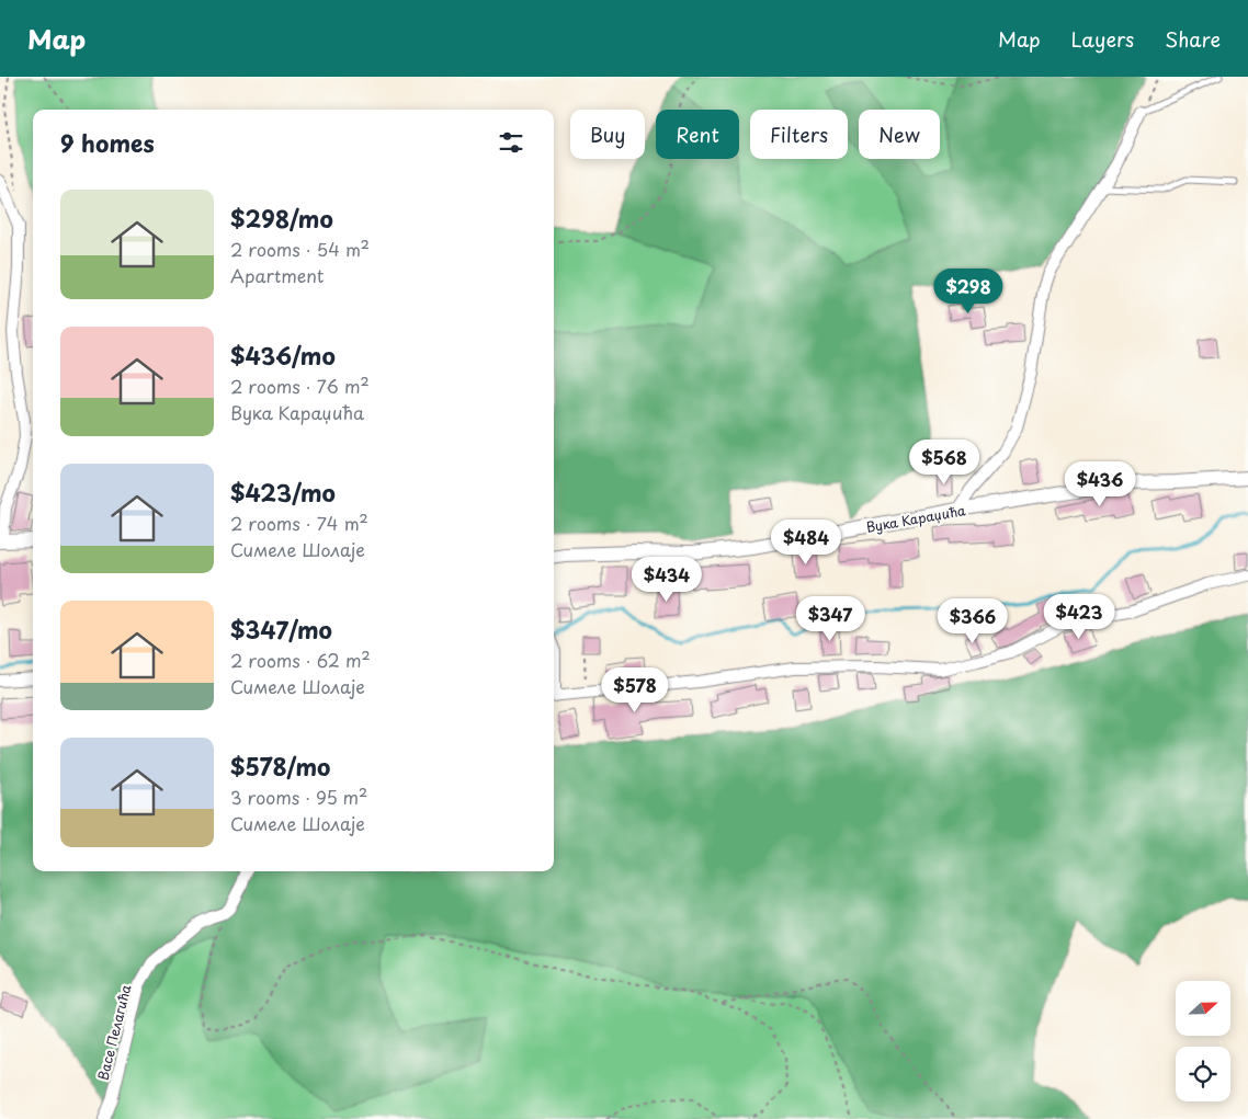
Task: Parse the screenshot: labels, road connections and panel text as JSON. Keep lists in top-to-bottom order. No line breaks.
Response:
{"streets":{"street":["Вука Караџића","Васе Пелагића"]},"north":"right","page":{"header":"Map","nav":["Map","Layers","Share"],"chip":["Buy","Rent","Filters","New"],"heading":"9 homes","list":[{"name":"$298/mo","note":"2 rooms · 54 m² · Apartment"},{"name":"$436/mo","note":"2 rooms · 76 m² · Вука Караџића"},{"name":"$423/mo","note":"2 rooms · 74 m² · Симеле Шолаје"},{"name":"$347/mo","note":"2 rooms · 62 m² · Симеле Шолаје"},{"name":"$578/mo","note":"3 rooms · 95 m² · Симеле Шолаје"}],"price":["$298","$568","$436","$484","$434","$423","$347","$366","$578"]}}
